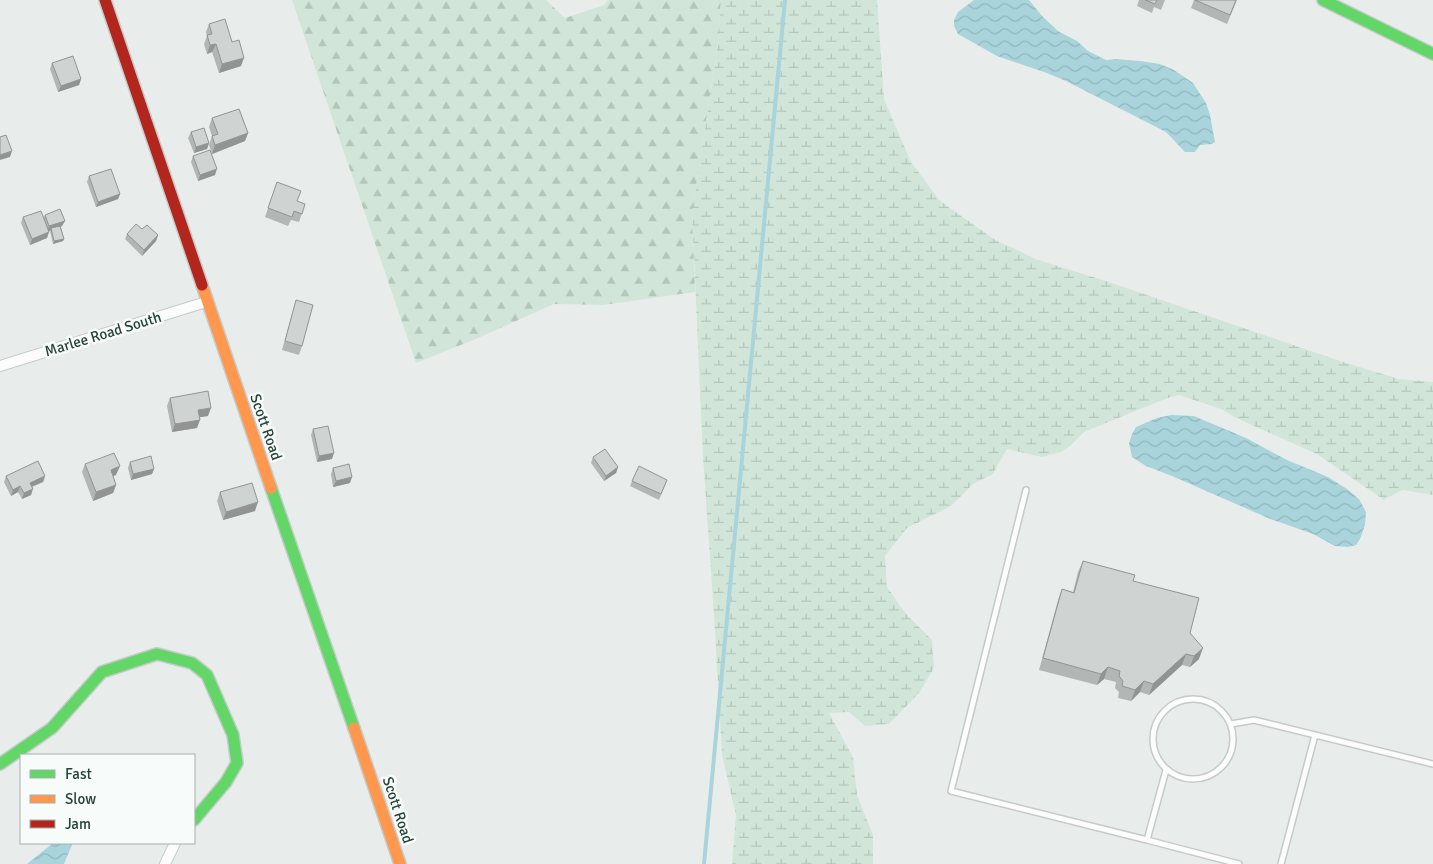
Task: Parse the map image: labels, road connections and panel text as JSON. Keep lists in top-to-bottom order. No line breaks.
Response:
{"streets":{"street":["Marlee Road South","Scott Road"]},"crossings":[["Marlee Road South","Scott Road"]],"legend":["Fast","Slow","Jam"]}
